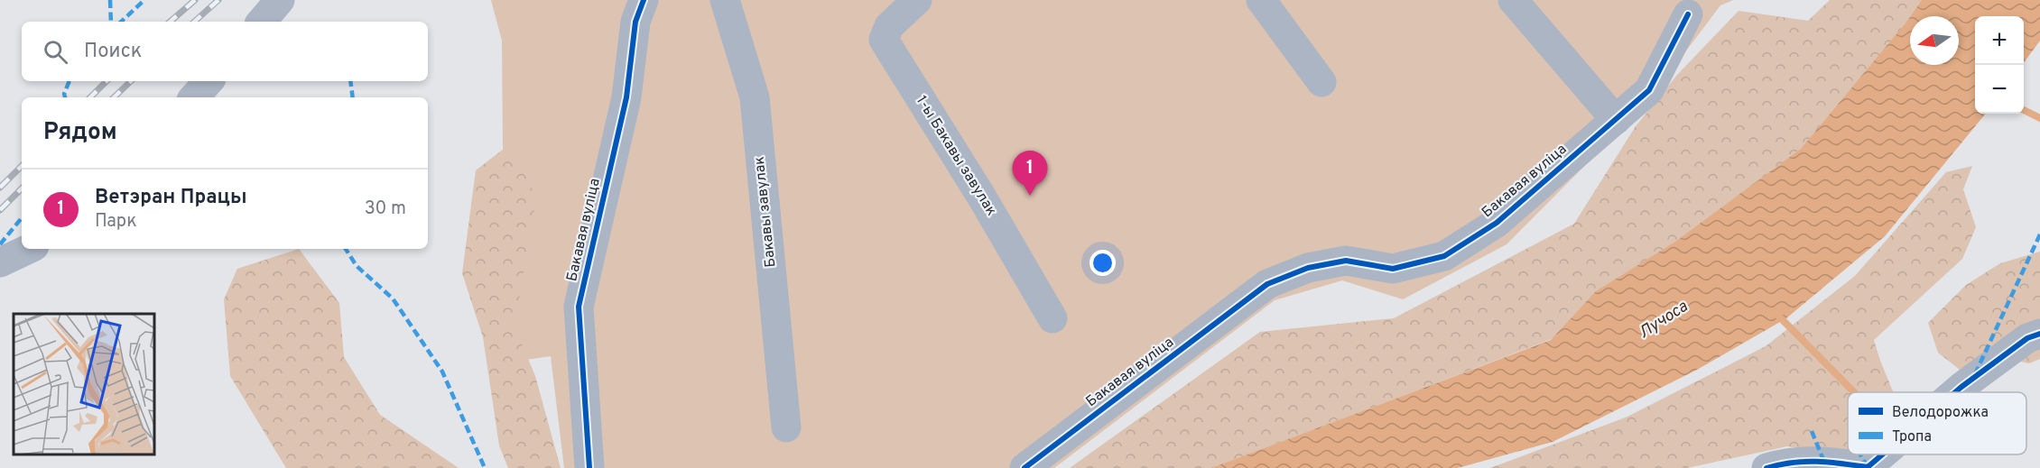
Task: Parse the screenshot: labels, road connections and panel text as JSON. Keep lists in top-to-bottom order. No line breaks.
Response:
{"streets":{"street":["1-ы Бакавы завулак","Бакавая вуліца","Бакавы завулак"]},"water":["Лучоса"],"legend":["Велодорожка","Тропа"],"north":"left","page":{"map_buttons":["+","−"],"search":"Поиск","heading":"Рядом","pins":"1","list":[{"mark":"1","name":"Ветэран Працы","note":"Парк","value":"30 m"}]}}
